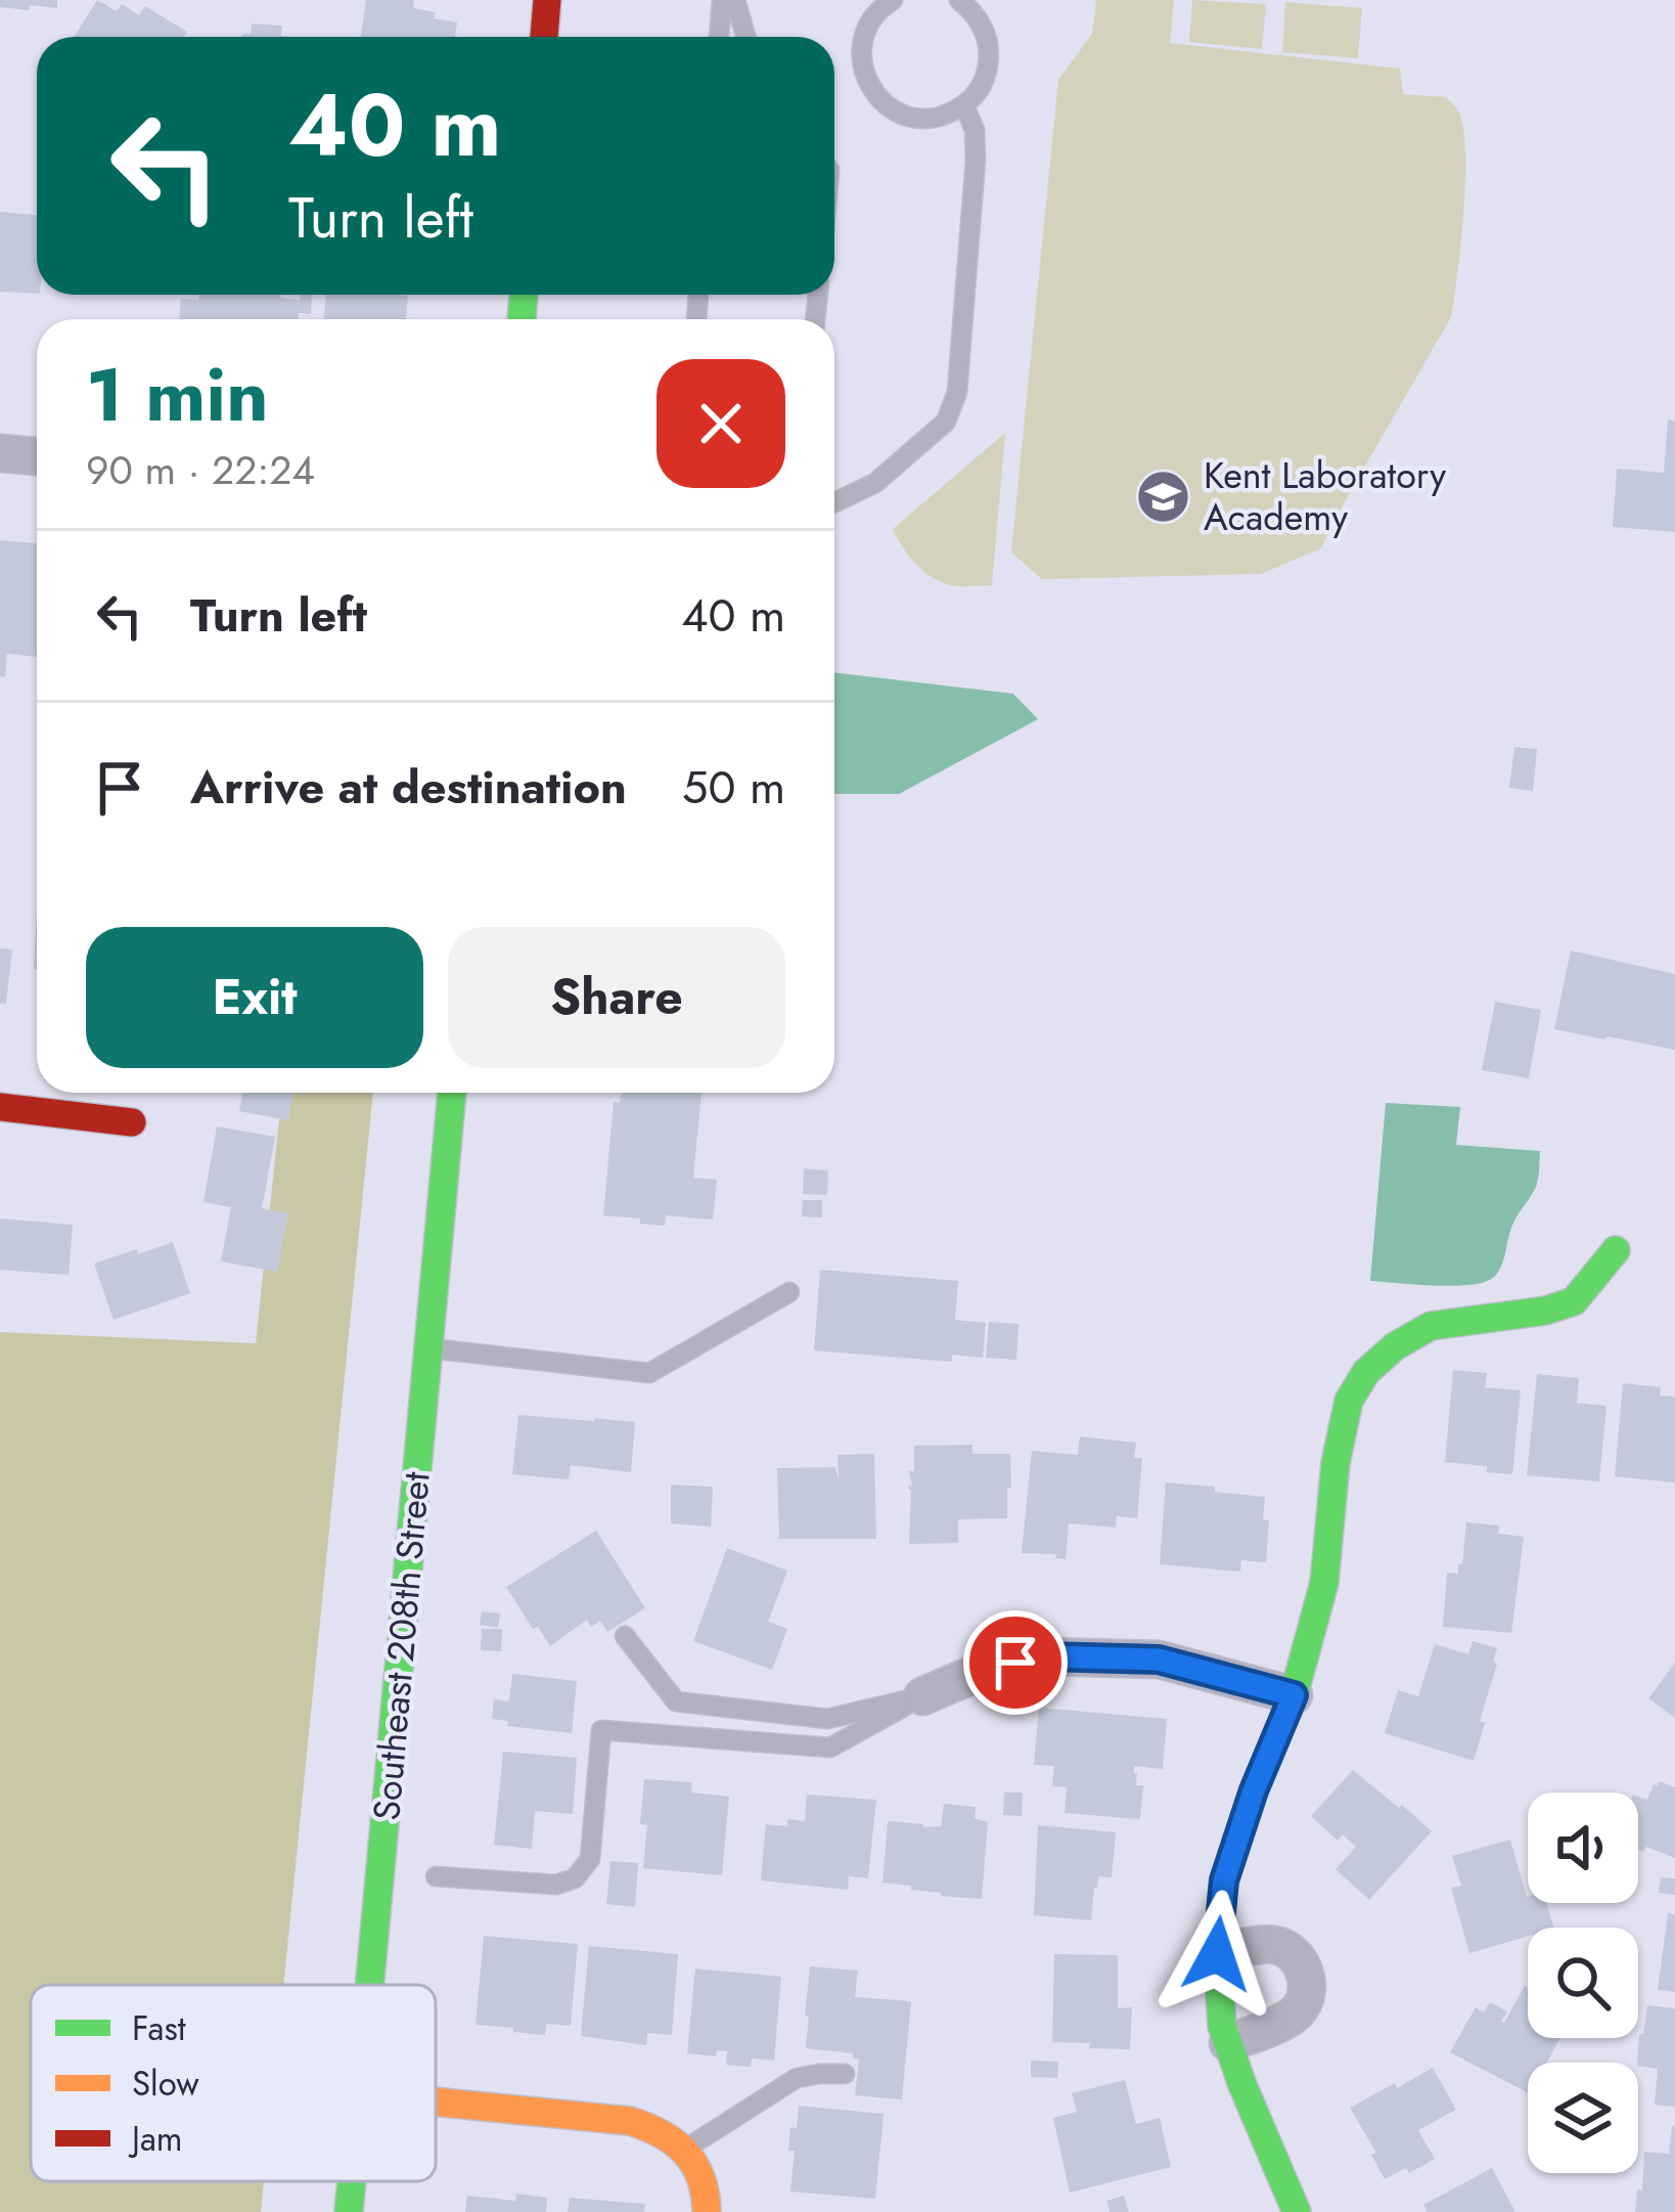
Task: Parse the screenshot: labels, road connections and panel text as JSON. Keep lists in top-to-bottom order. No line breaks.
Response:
{"streets":{"street":["Southeast 208th Street"]},"places":{"school or university":["Kent Laboratory Academy"]},"legend":["Fast","Slow","Jam"],"page":{"turn":["40 m","Turn left"],"heading":["1 min","90 m · 22:24"],"list":[{"name":"Turn left","value":"40 m"},{"name":"Arrive at destination","value":"50 m"}],"buttons":["Exit","Share"]}}
